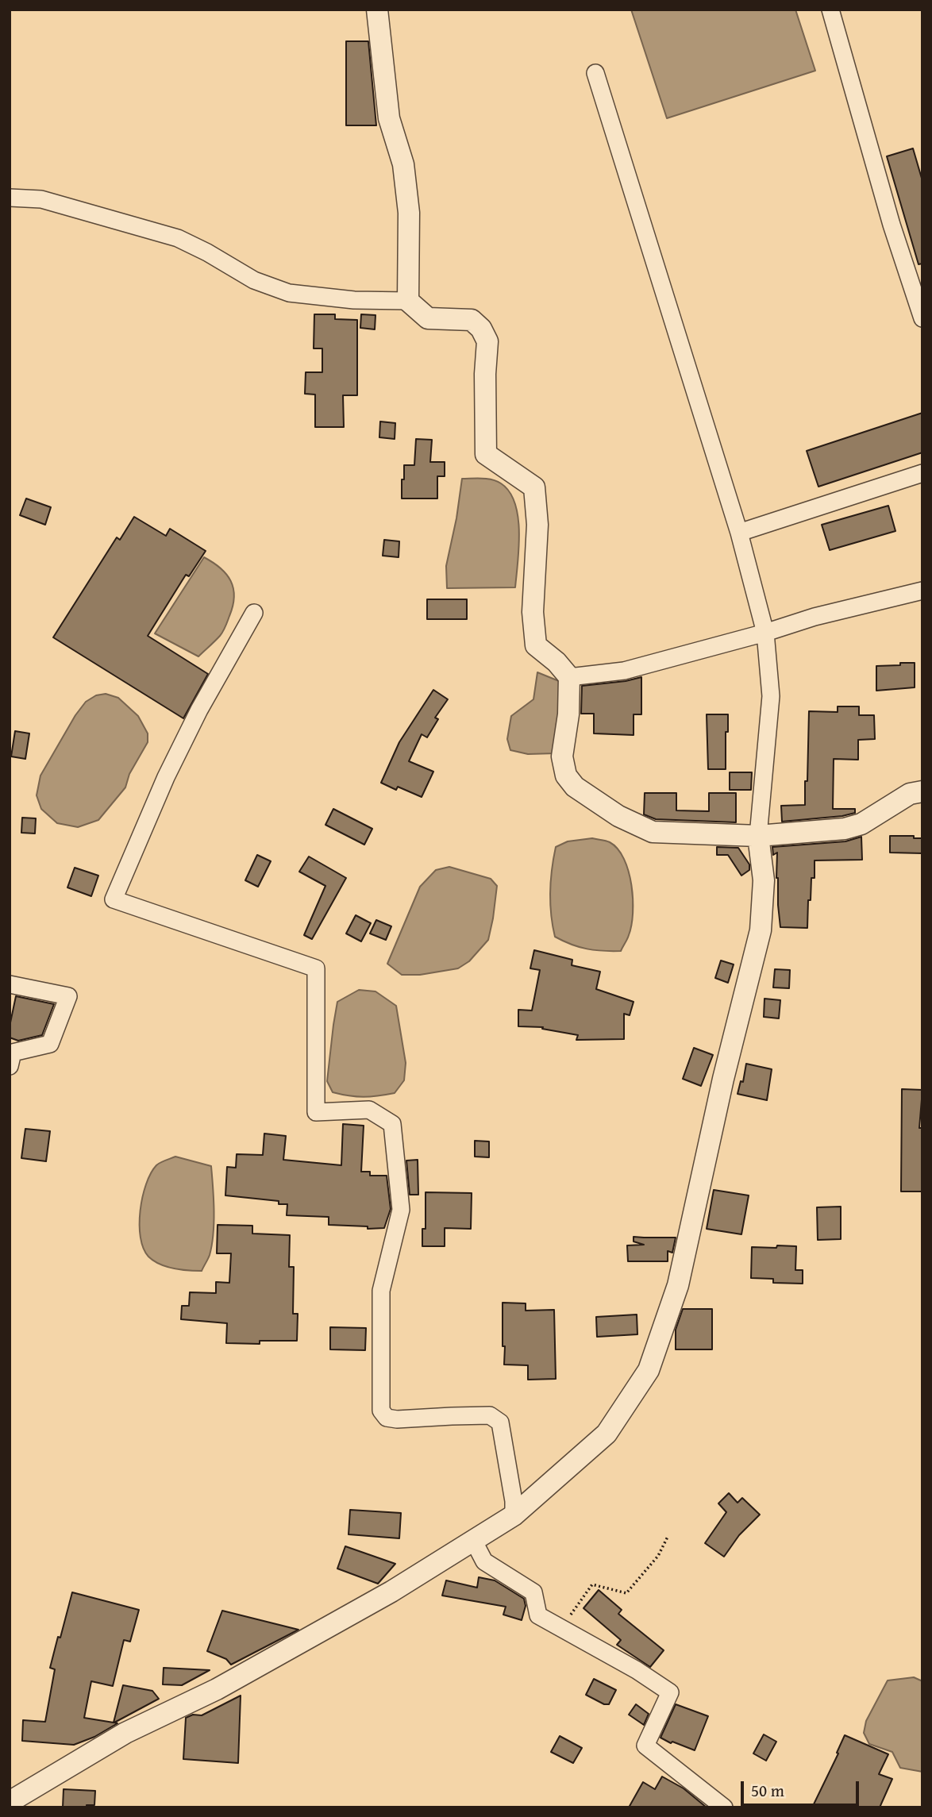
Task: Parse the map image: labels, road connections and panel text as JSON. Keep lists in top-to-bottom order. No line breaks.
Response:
{"scale_bar":"50 m"}
